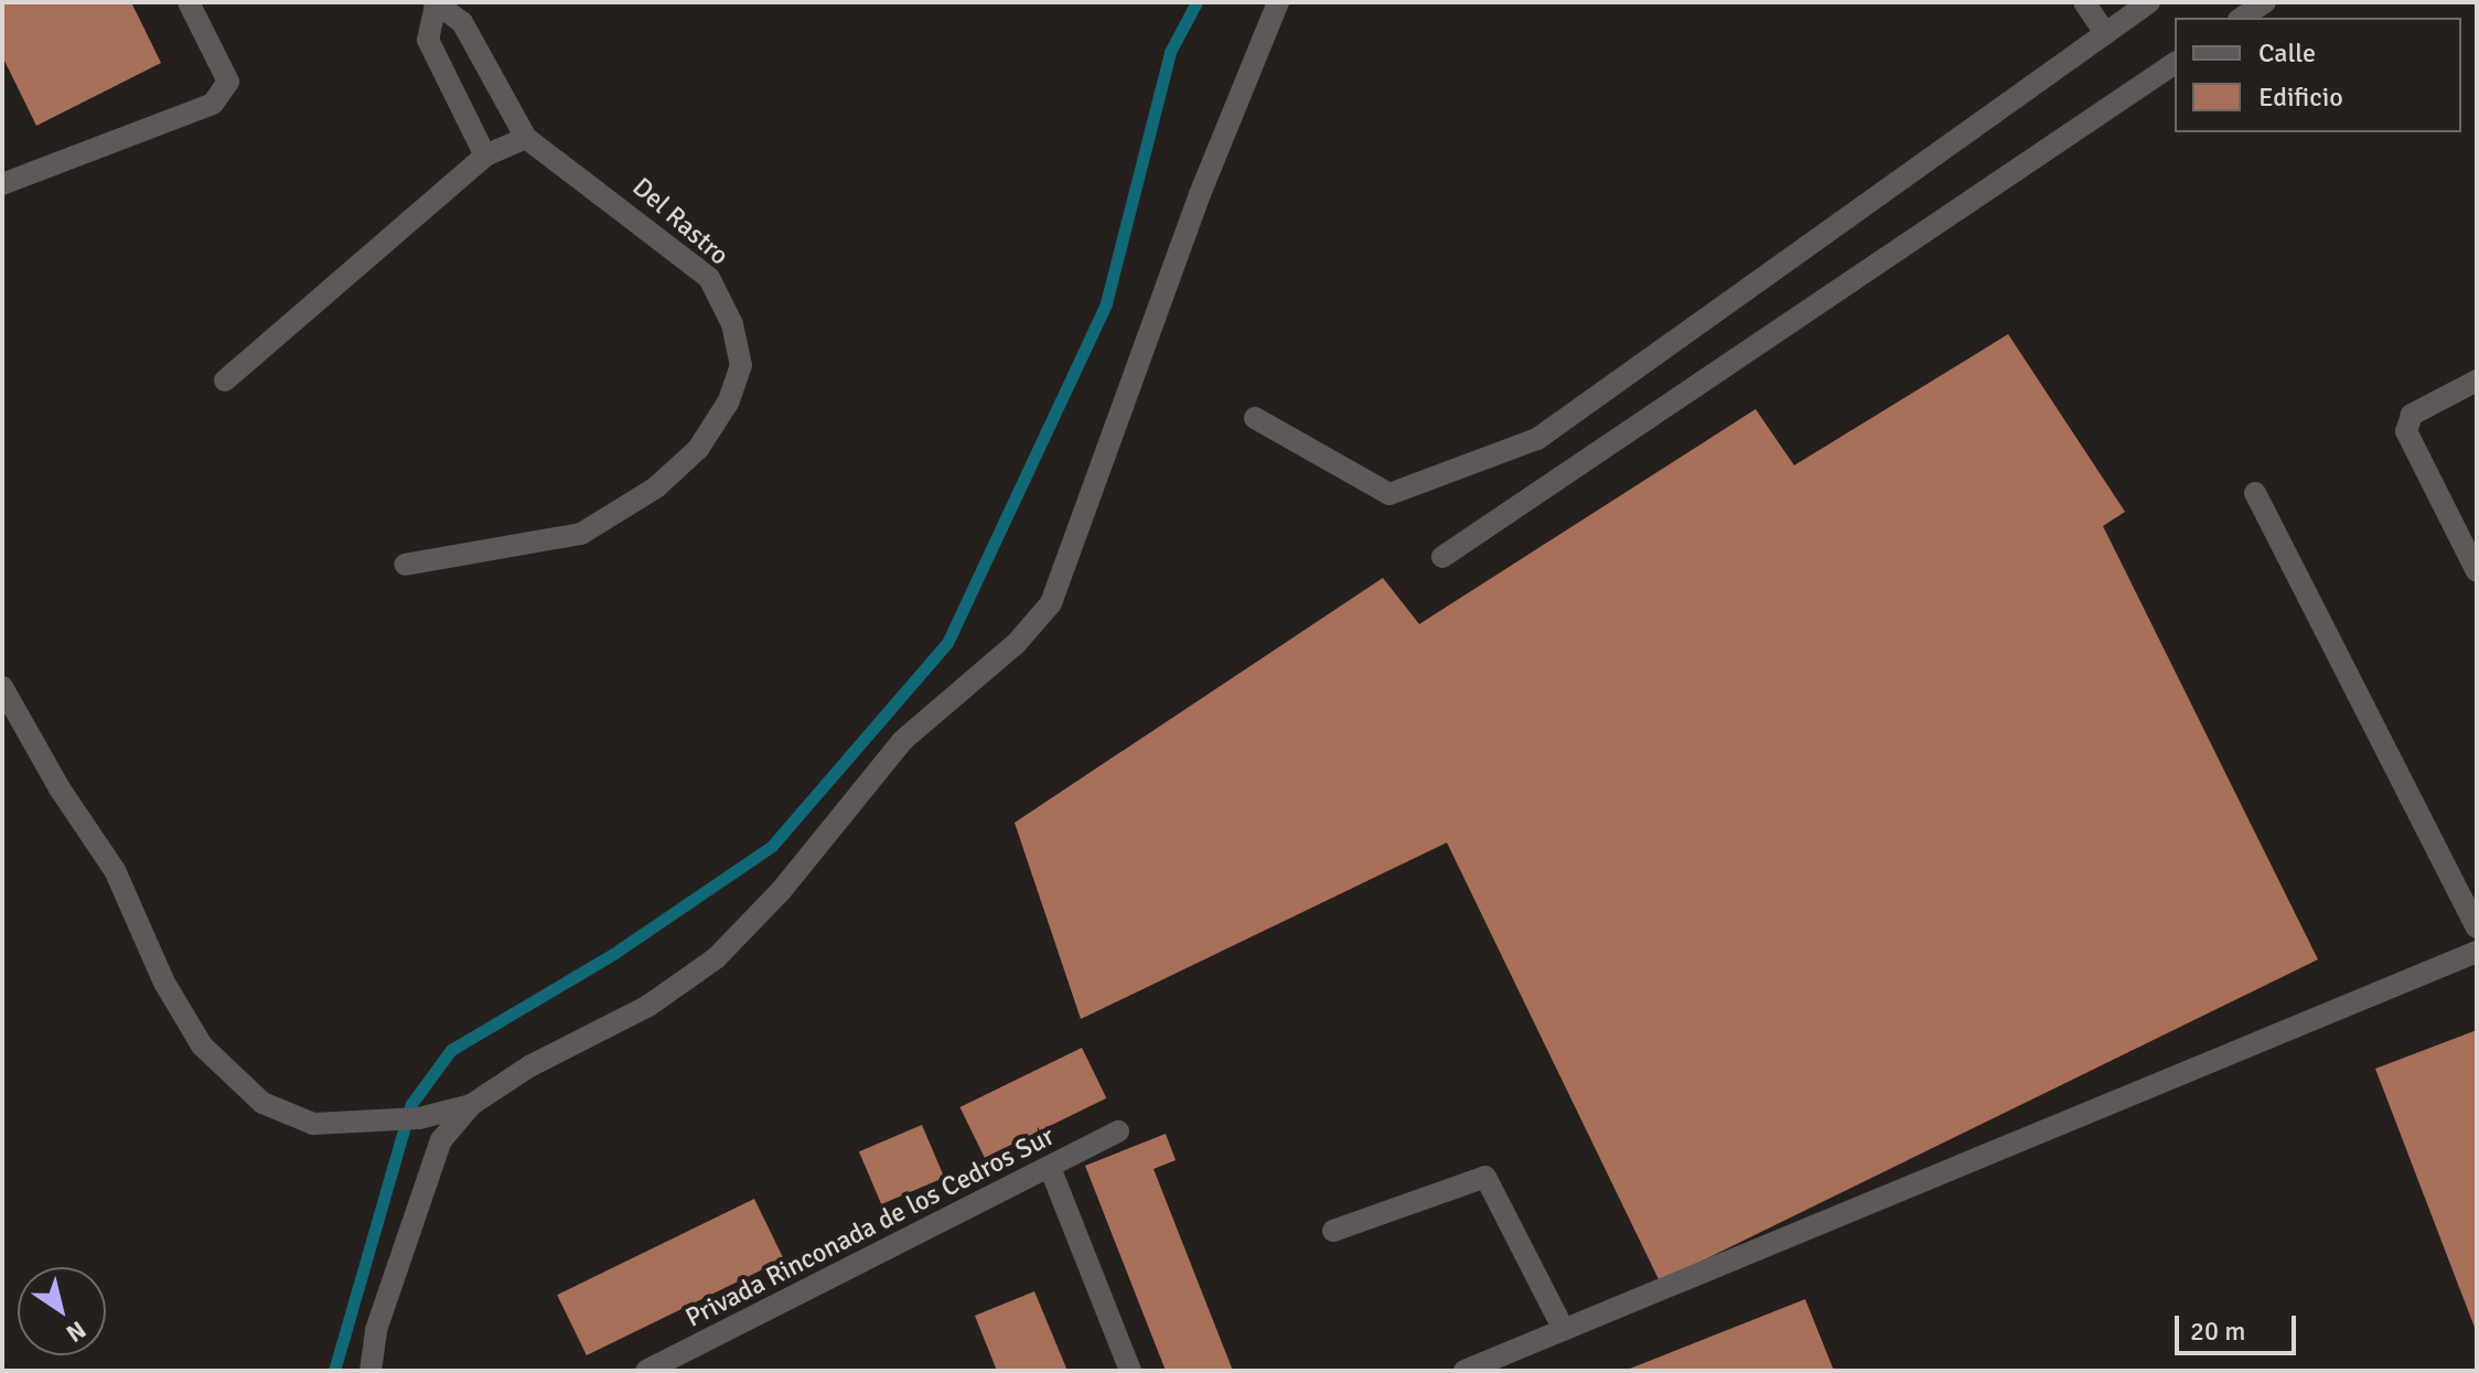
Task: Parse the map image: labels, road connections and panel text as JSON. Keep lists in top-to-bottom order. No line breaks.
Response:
{"streets":{"street":["Del Rastro","Privada Rinconada de los Cedros Sur"]},"legend":["Calle","Edificio"],"scale_bar":"20 m","north":"bottom right"}
